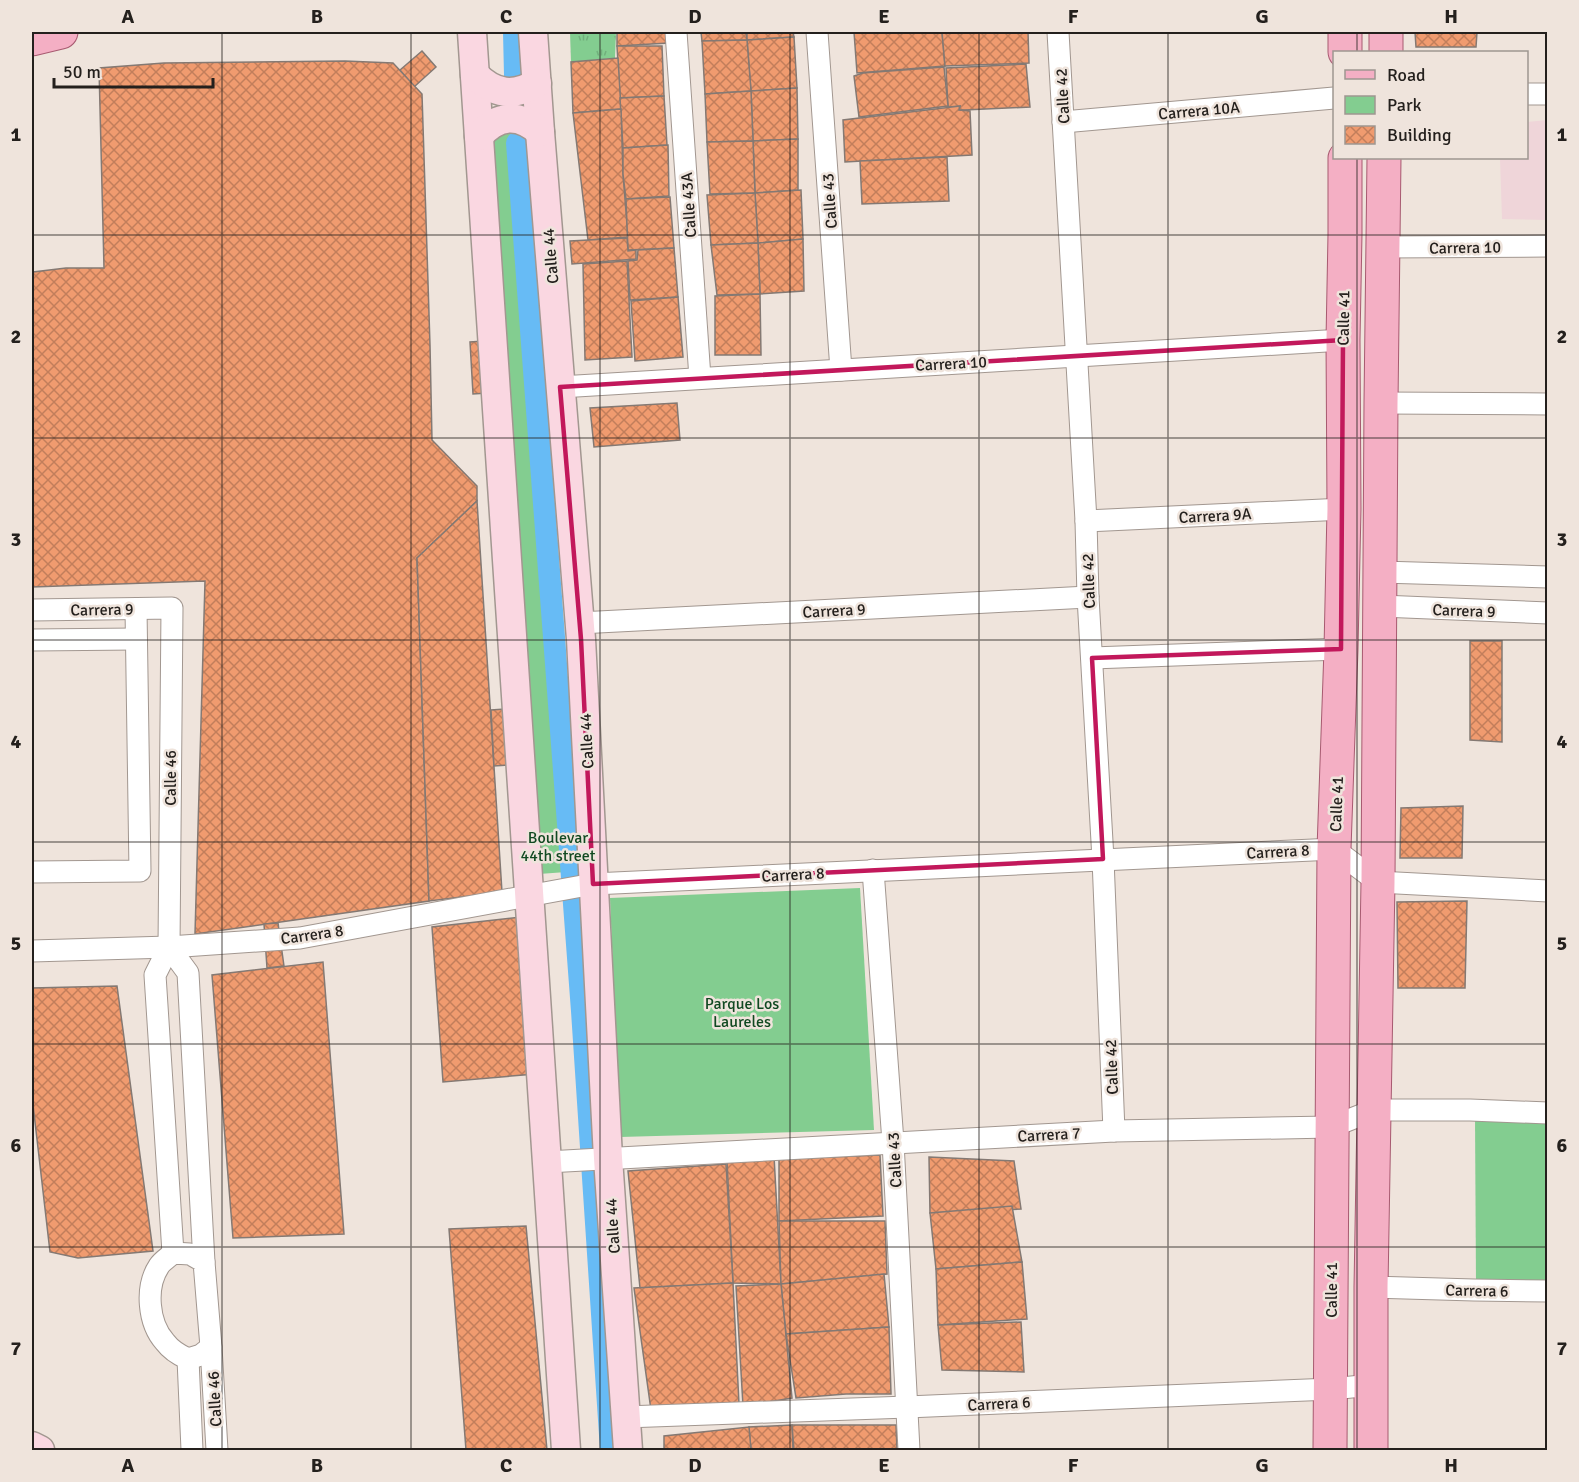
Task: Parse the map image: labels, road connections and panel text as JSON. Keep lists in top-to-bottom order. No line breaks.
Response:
{"streets":{"main road":["Calle 41"],"street":["Calle 42","Carrera 10A","Calle 43","Calle 43A","Carrera 10","Calle 44","Carrera 9A","Carrera 9","Calle 46","Carrera 8","Carrera 7","Carrera 6"]},"crossings":[["Calle 42","Carrera 10A"],["Calle 42","Carrera 10"],["Calle 42","Carrera 9A"],["Calle 42","Carrera 9"],["Calle 42","Carrera 8"],["Calle 42","Carrera 7"],["Calle 43","Carrera 10"],["Calle 43","Carrera 8"],["Calle 43","Carrera 7"],["Calle 43","Carrera 6"],["Calle 43A","Carrera 10"],["Carrera 10","Calle 44"],["Carrera 10","Calle 41"],["Calle 44","Carrera 9"],["Calle 44","Carrera 8"],["Calle 44","Carrera 7"],["Calle 44","Carrera 6"],["Calle 41","Carrera 9A"],["Calle 41","Carrera 8"],["Calle 41","Carrera 7"],["Calle 41","Carrera 6"],["Carrera 9","Calle 46"],["Calle 46","Carrera 8"]],"parks":["Boulevar 44th street","Parque Los Laureles"],"legend":["Road","Park","Building"],"scale_bar":"50 m","grid":{"columns":["A","B","C","D","E","F","G","H"],"rows":["1","2","3","4","5","6","7"]}}
